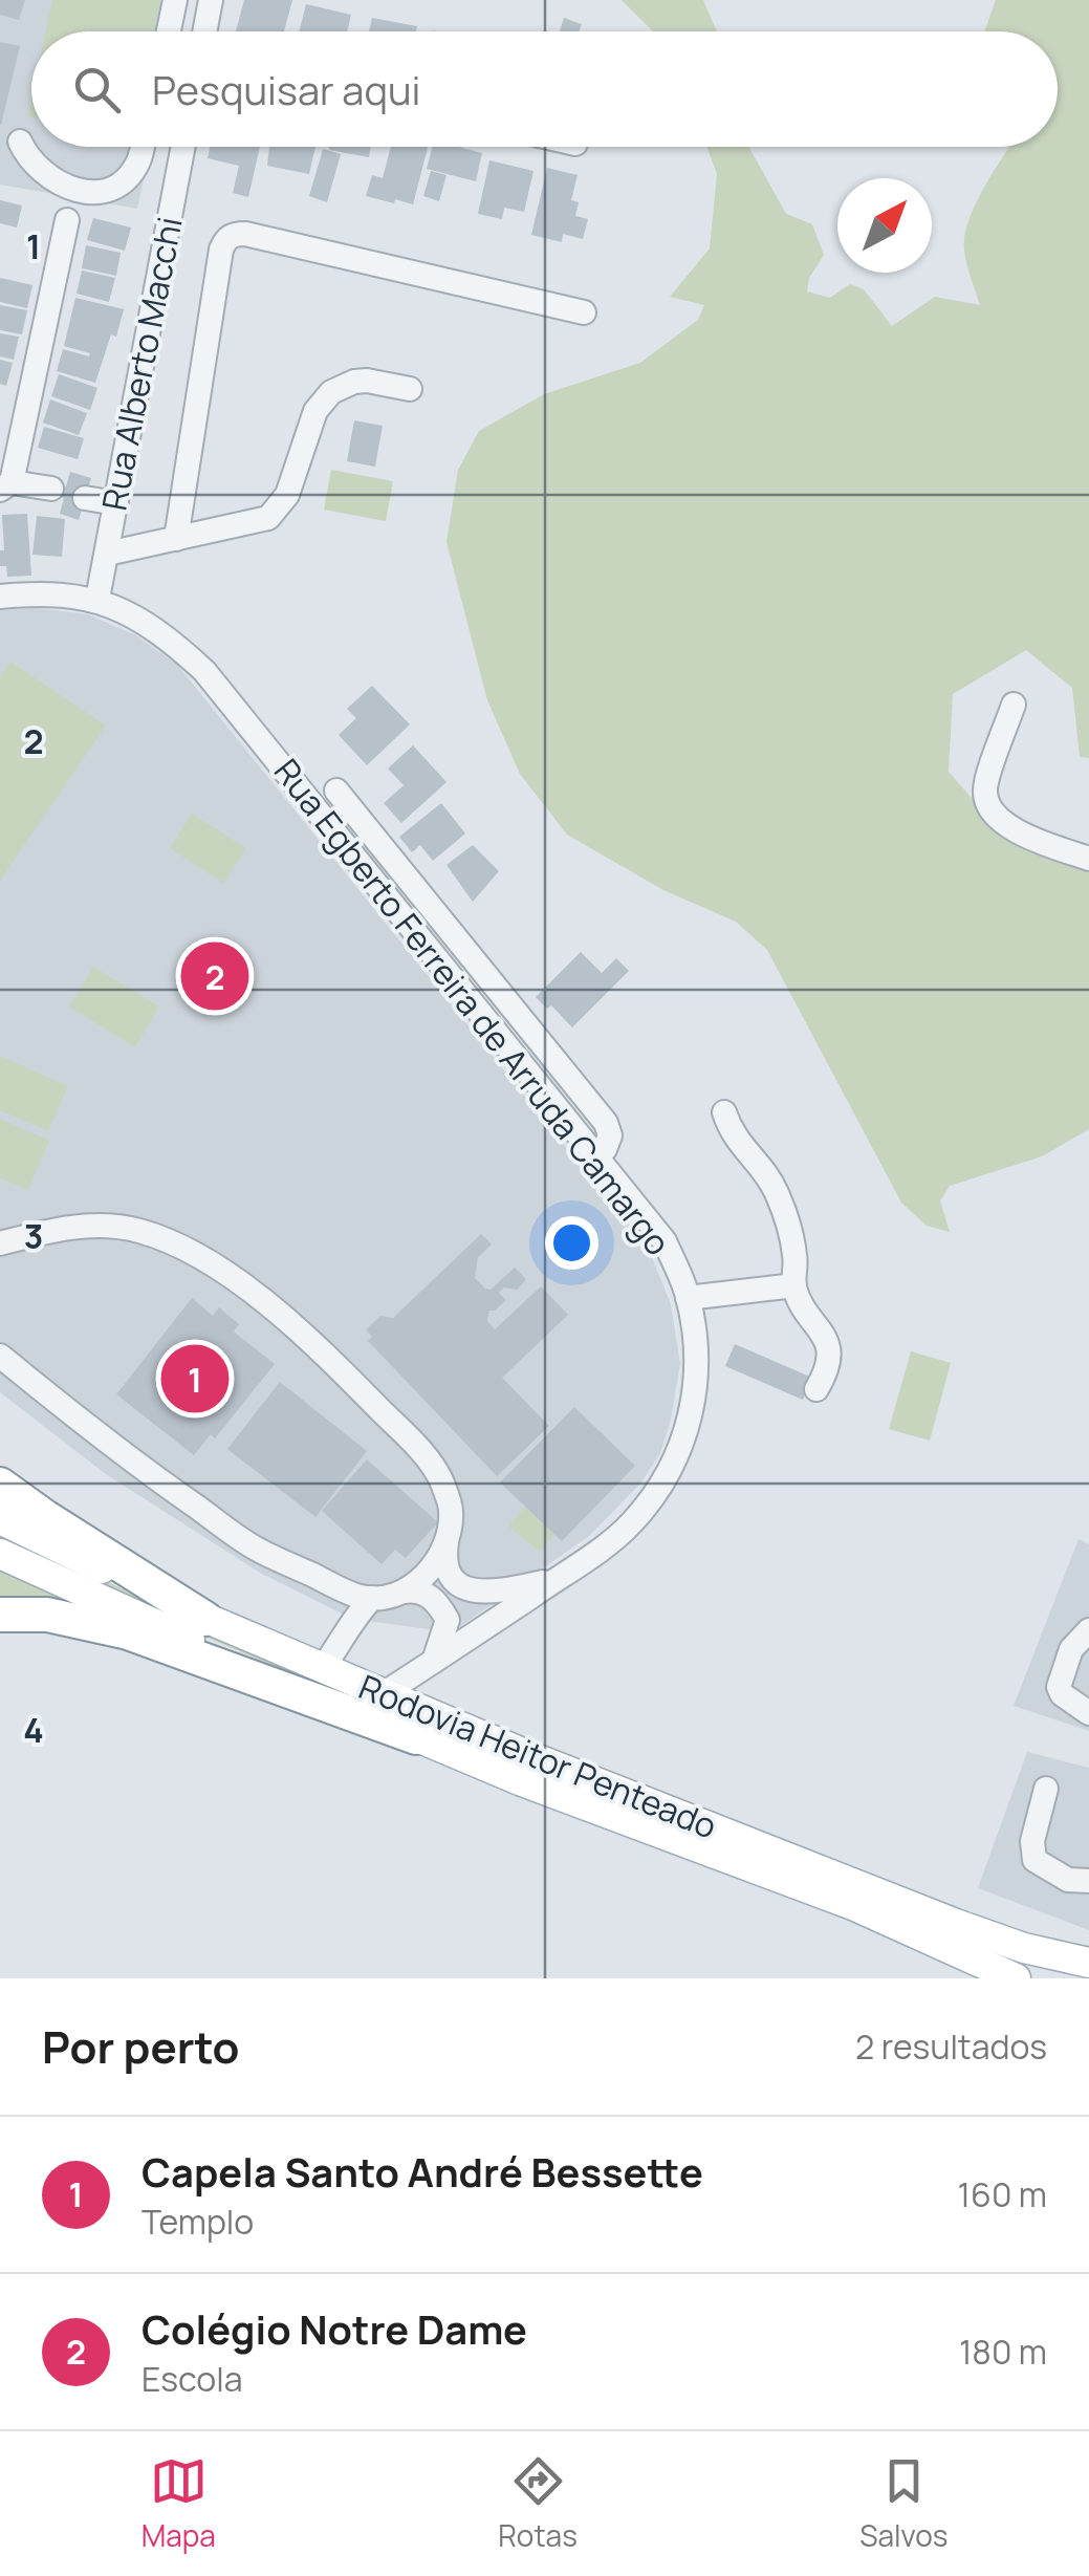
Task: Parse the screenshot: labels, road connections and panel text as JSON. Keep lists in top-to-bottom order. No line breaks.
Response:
{"streets":{"main road":["Rodovia Heitor Penteado"],"street":["Rua Alberto Macchi","Rua Egberto Ferreira de Arruda Camargo"]},"crossings":[["Rua Alberto Macchi","Rua Egberto Ferreira de Arruda Camargo"],["Rua Egberto Ferreira de Arruda Camargo","Rodovia Heitor Penteado"]],"north":"top right","page":{"search":"Pesquisar aqui","pins":["2","1"],"heading":["Por perto","2 resultados"],"list":[{"mark":"1","name":"Capela Santo André Bessette","note":"Templo","value":"160 m"},{"mark":"2","name":"Colégio Notre Dame","note":"Escola","value":"180 m"}],"nav":["Mapa","Rotas","Salvos"]},"grid":{"rows":["1","2","3","4"]}}
